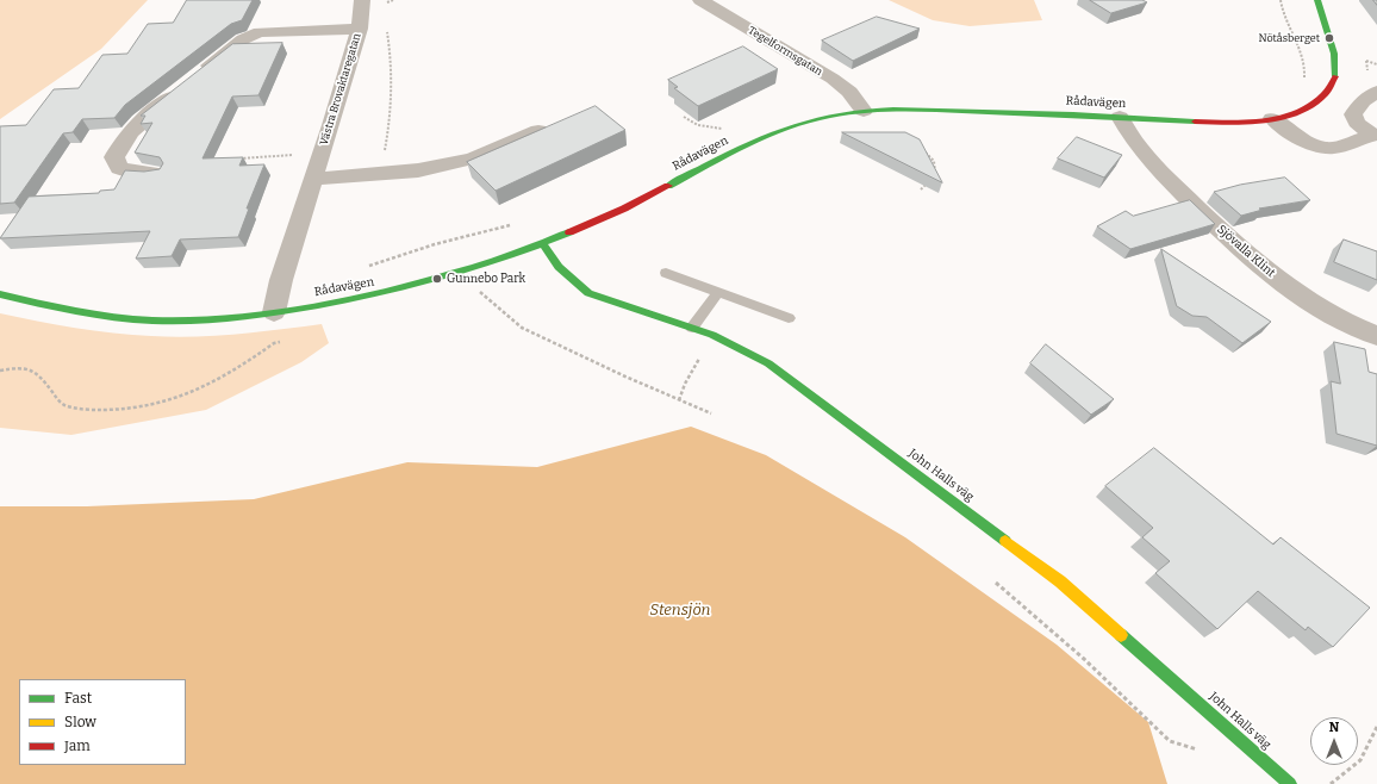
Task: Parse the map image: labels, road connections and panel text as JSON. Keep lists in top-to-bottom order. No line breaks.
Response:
{"streets":{"street":["Tegelformsgatan","Västra Brovaktaregatan","Rådavägen","Sjövalla Klint","John Halls väg"]},"crossings":[["Tegelformsgatan","Rådavägen"],["Västra Brovaktaregatan","Rådavägen"],["Rådavägen","Sjövalla Klint"],["Rådavägen","John Halls väg"]],"water":["Stensjön"],"places":["Nötåsberget","Gunnebo Park"],"legend":["Fast","Slow","Jam"],"north":"top"}
